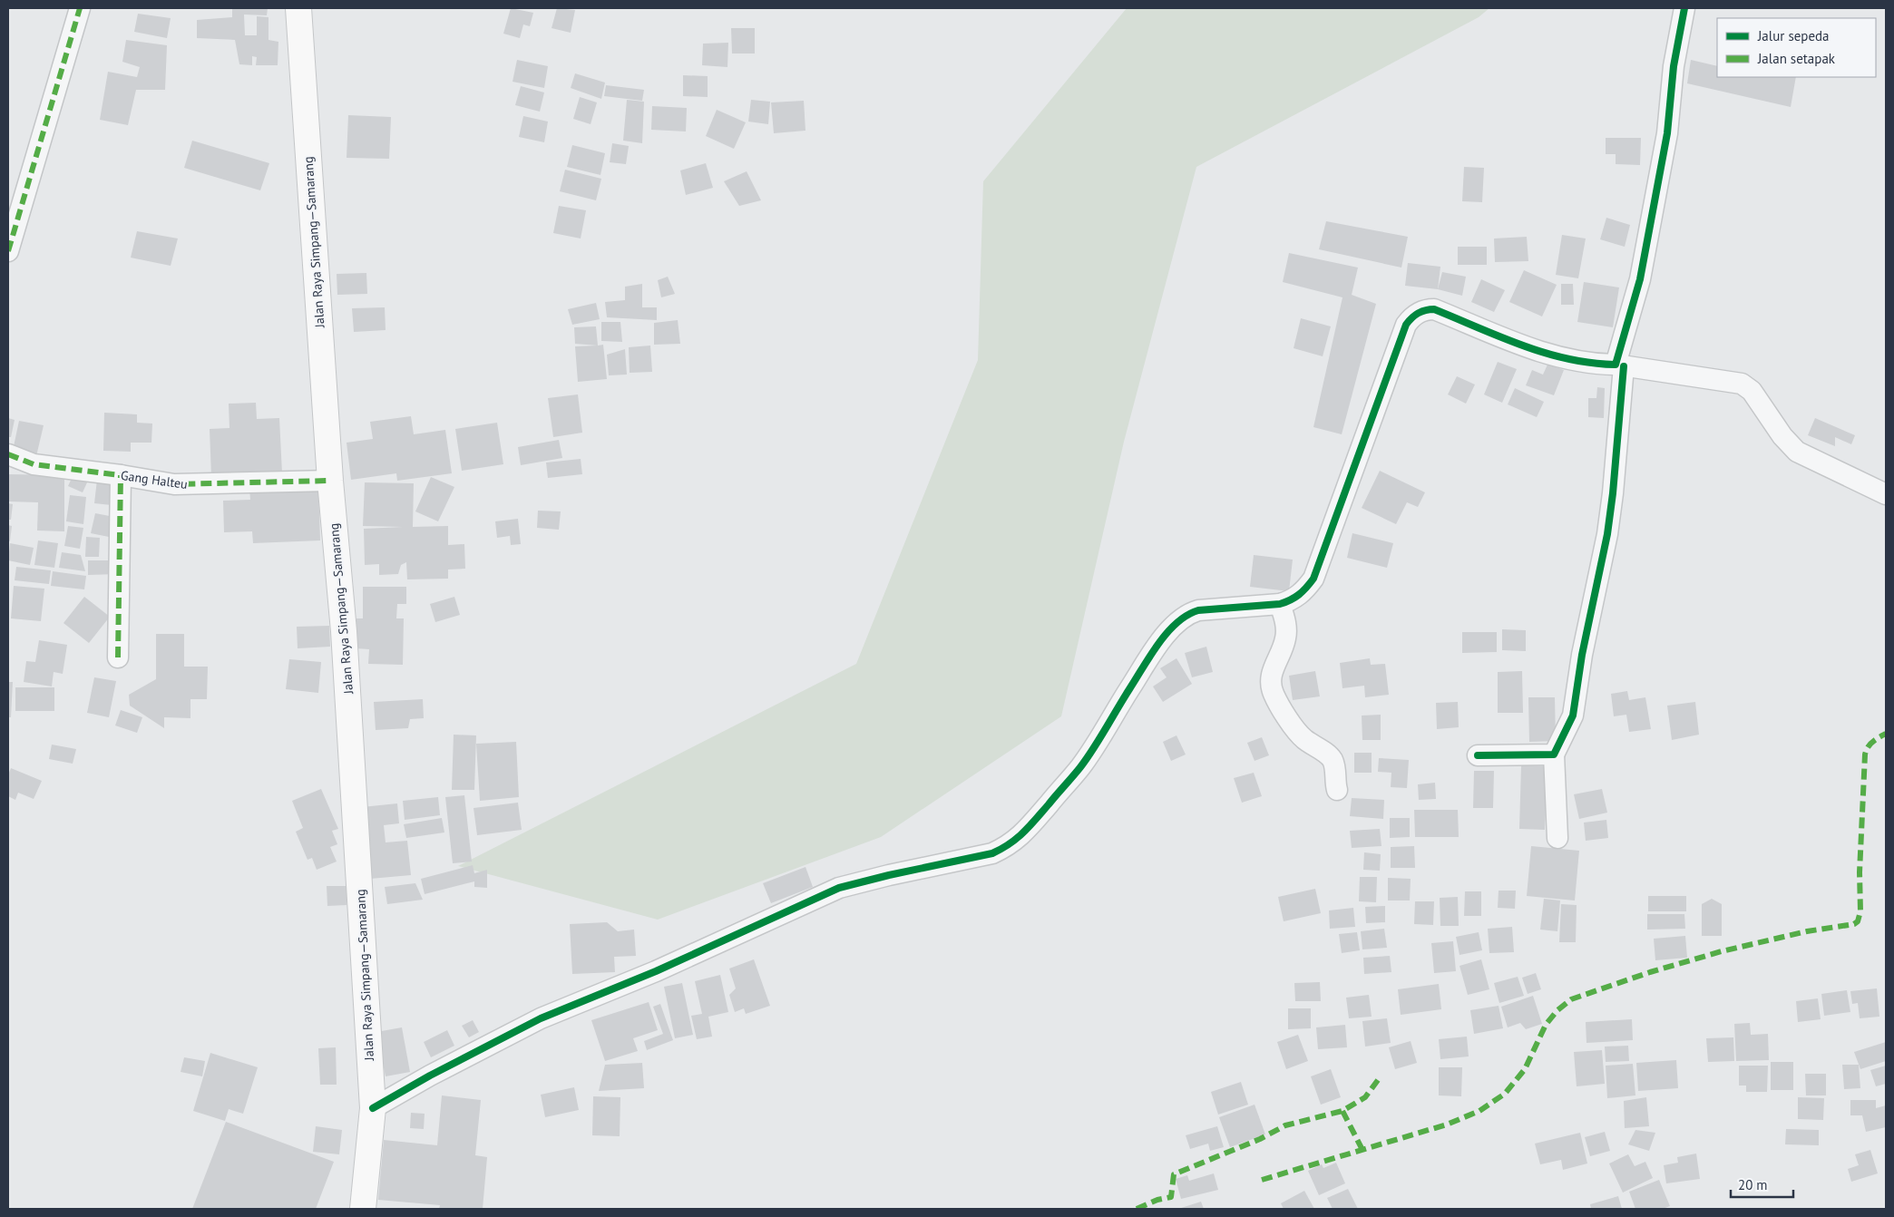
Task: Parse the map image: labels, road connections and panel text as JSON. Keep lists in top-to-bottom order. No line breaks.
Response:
{"streets":{"main road":["Jalan Raya Simpang—Samarang"],"street":["Gang Halteu"]},"crossings":[["Jalan Raya Simpang—Samarang","Gang Halteu"]],"legend":["Jalur sepeda","Jalan setapak"],"scale_bar":"20 m"}
